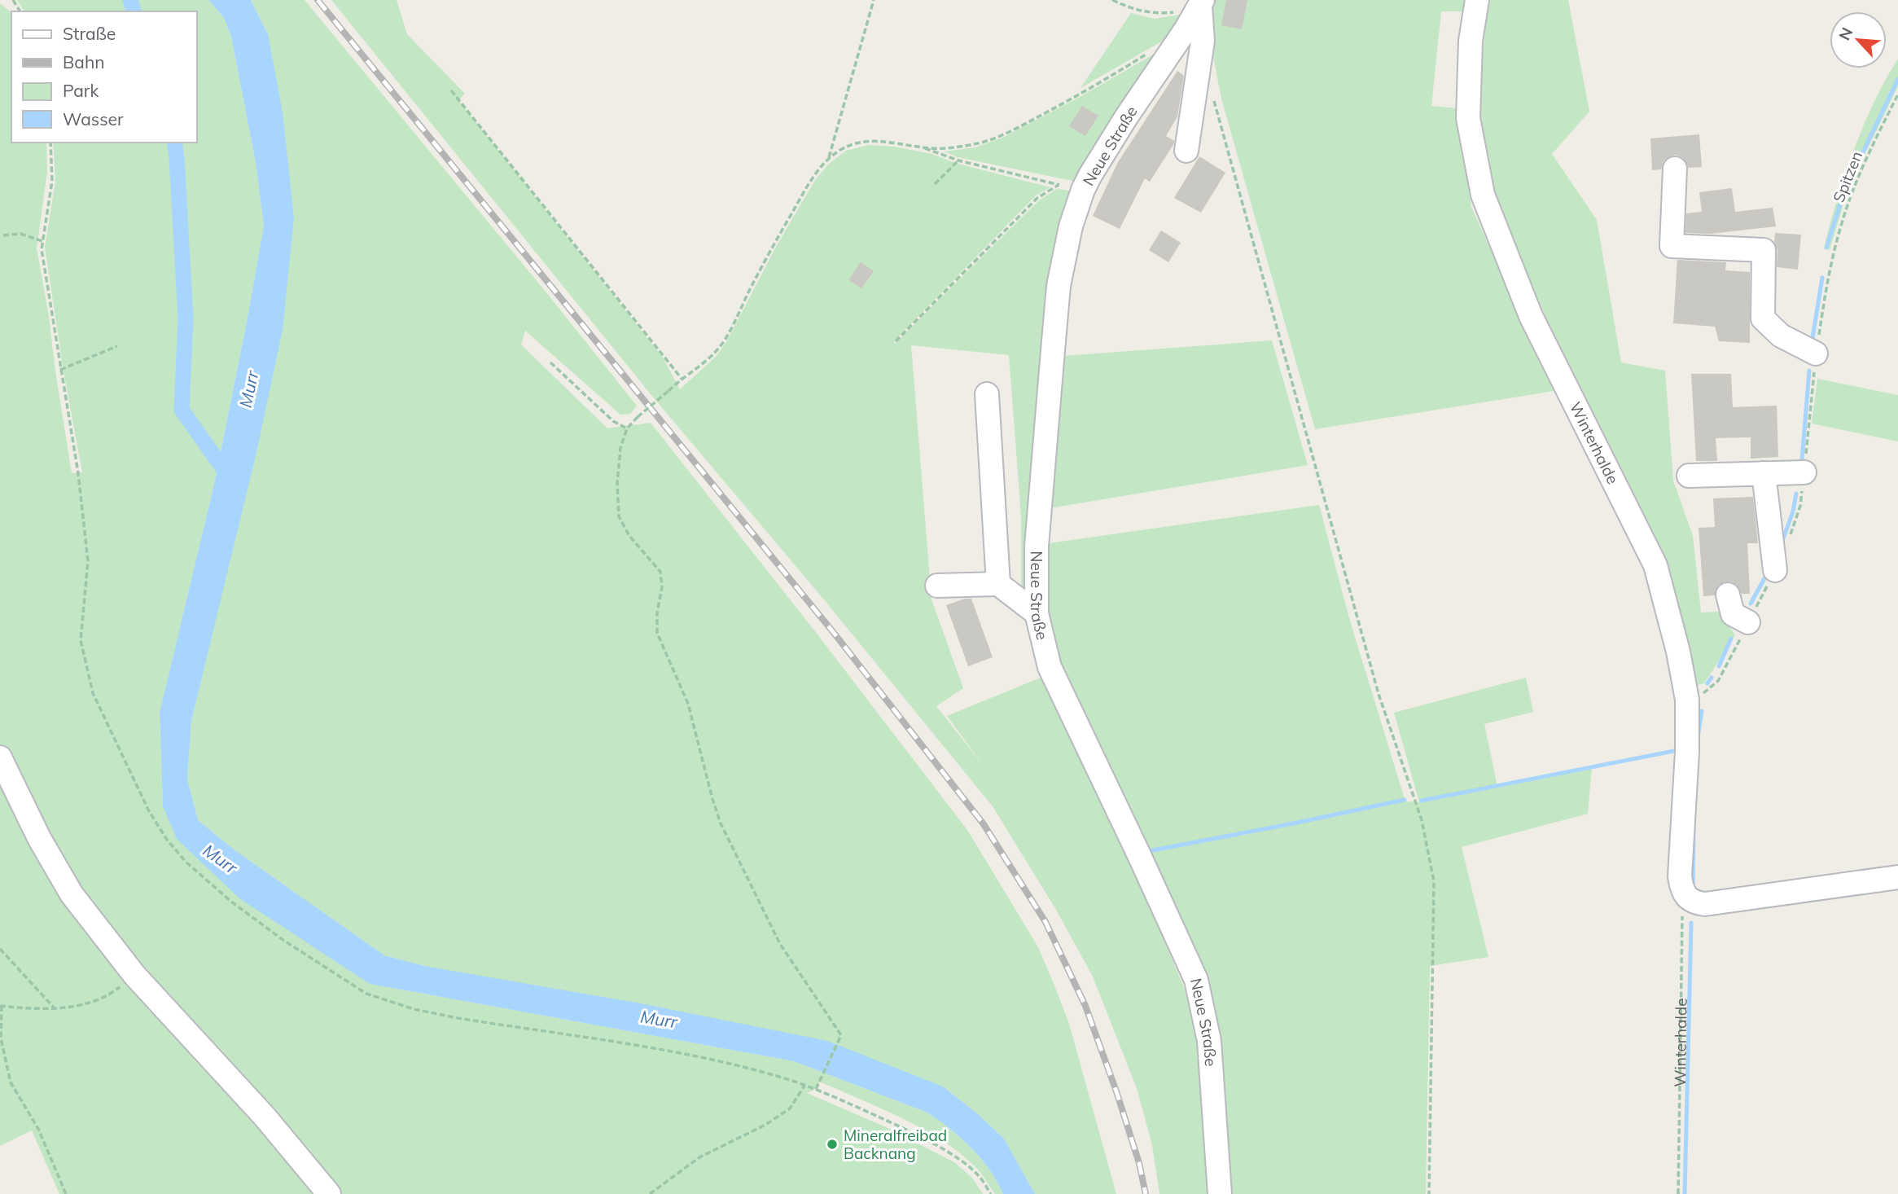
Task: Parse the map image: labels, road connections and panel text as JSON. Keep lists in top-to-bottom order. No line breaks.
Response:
{"streets":{"street":["Neue Straße","Winterhalde"],"path":["Spitzen"]},"water":["Murr"],"places":["Mineralfreibad Backnang"],"legend":["Straße","Bahn","Park","Wasser"],"north":"top left"}
